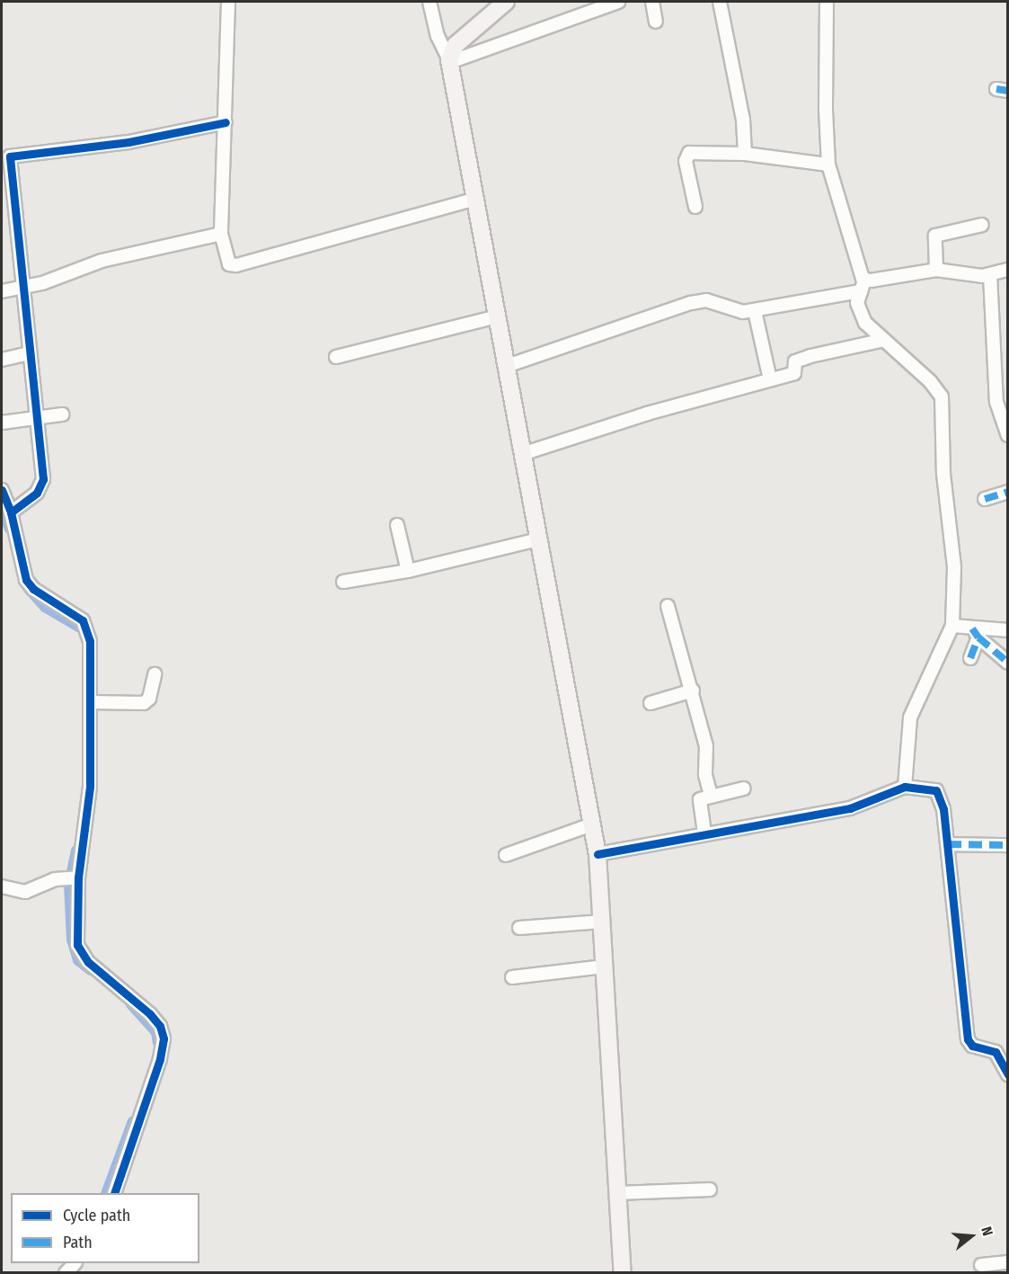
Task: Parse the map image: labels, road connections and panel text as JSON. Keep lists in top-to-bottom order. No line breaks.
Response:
{"legend":["Cycle path","Path"],"north":"right"}
